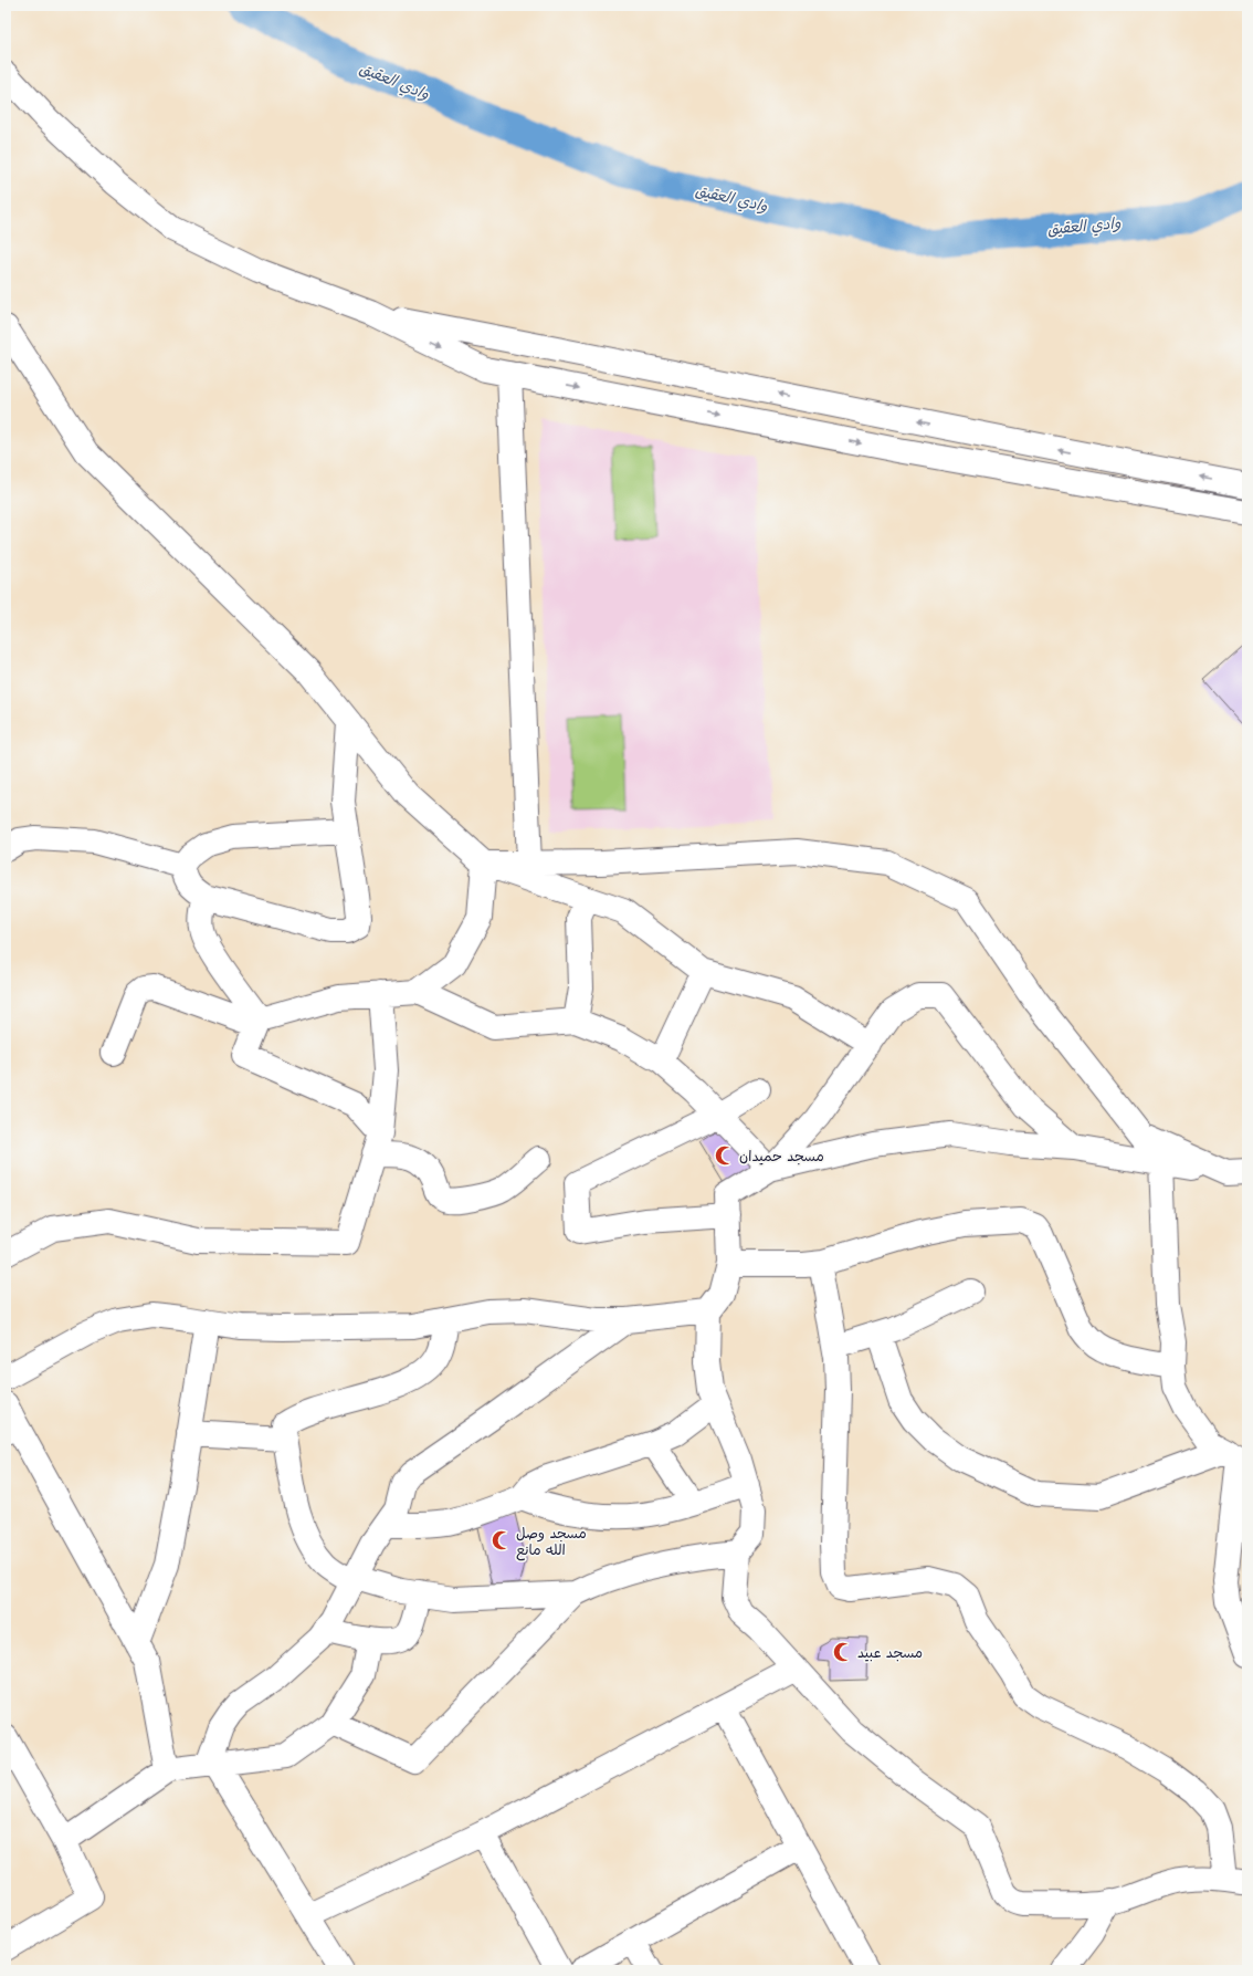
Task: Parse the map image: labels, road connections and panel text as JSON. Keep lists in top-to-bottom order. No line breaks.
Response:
{"water":["وادي العقيق"],"places":{"mosque":["مسجد حميدان","مسجد وصل الله مانع","مسجد عبيد"]}}
